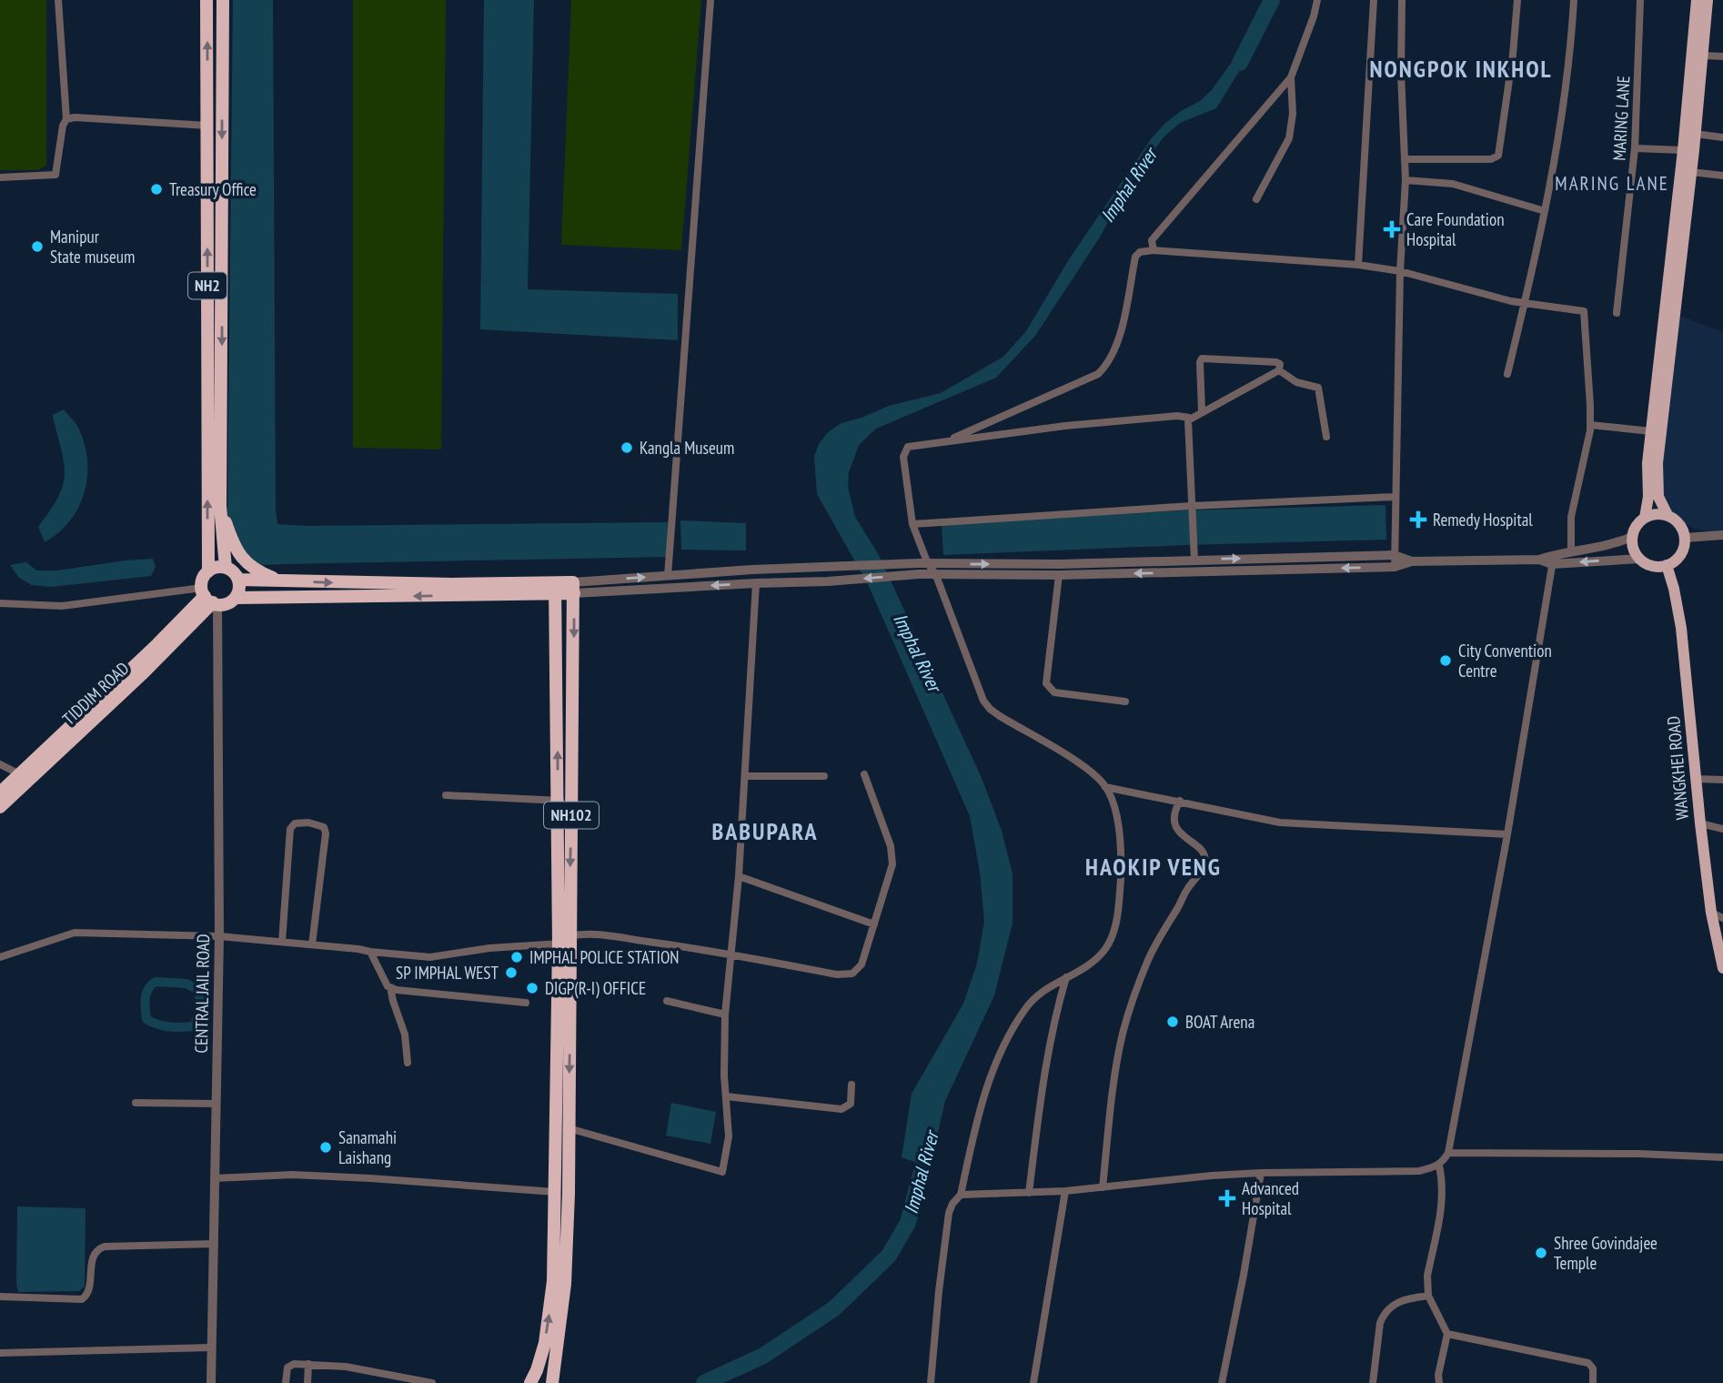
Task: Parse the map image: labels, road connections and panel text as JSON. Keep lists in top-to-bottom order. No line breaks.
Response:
{"streets":{"highway":["NH2","NH102"],"main road":["WANGKHEI ROAD"],"street":["MARING LANE","CENTRAL JAIL ROAD"]},"crossings":[["NH2","CENTRAL JAIL ROAD"]],"districts":["NONGPOK INKHOL","MARING LANE","BABUPARA","HAOKIP VENG"],"water":["Imphal River"],"places":{"other":["Treasury Office","Manipur State museum","Kangla Museum","City Convention Centre","IMPHAL POLICE STATION","SP IMPHAL WEST","DIGP(R-I) OFFICE","BOAT Arena","Sanamahi Laishang","Shree Govindajee Temple"],"health":["Care Foundation Hospital","Remedy Hospital","Advanced Hospital"]}}
